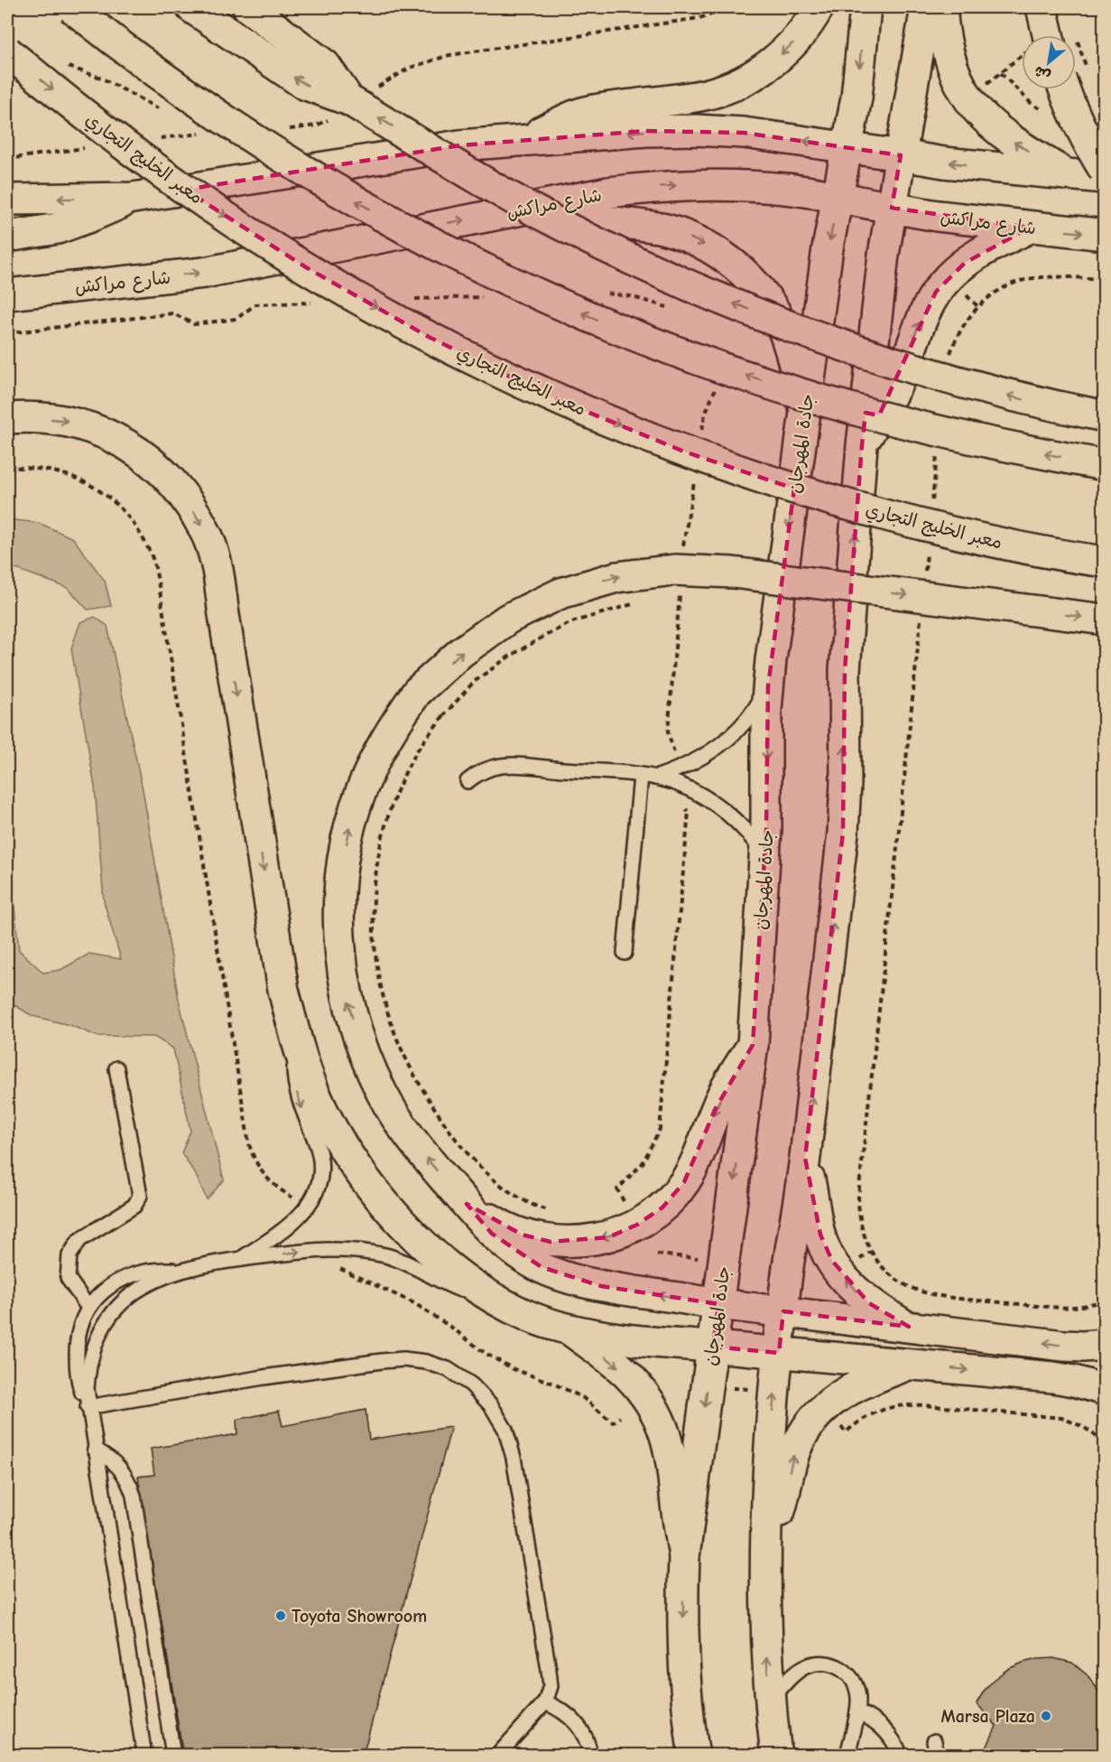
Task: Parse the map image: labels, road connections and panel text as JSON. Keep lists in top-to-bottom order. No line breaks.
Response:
{"streets":{"main road":["معبر الخليج التجاري","شارع مراكش","جادة المهرجان"]},"crossings":[["شارع مراكش","جادة المهرجان"]],"places":["Toyota Showroom","Marsa Plaza"],"north":"bottom left"}
